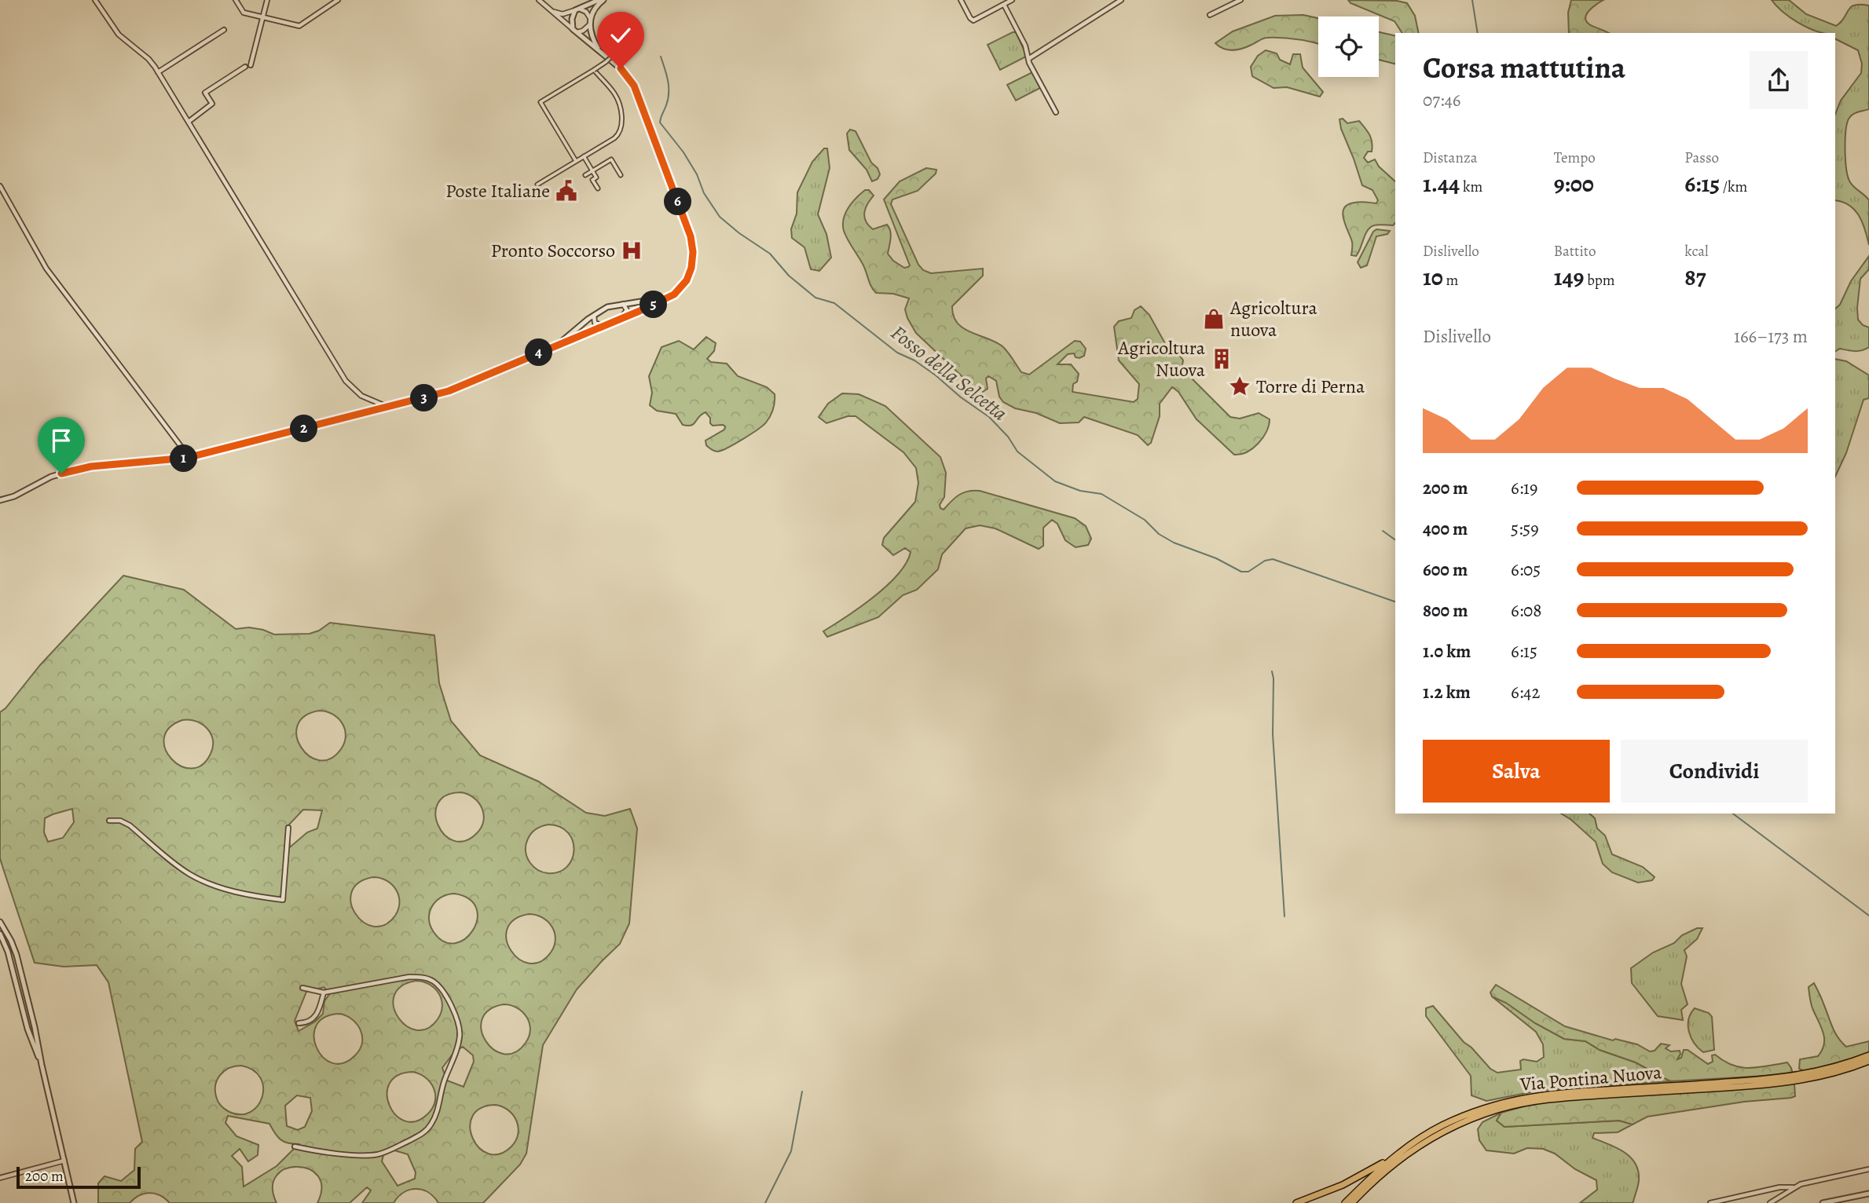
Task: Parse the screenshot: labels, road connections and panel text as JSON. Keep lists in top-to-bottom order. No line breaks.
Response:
{"streets":{"highway":["Via Pontina Nuova"]},"water":["Fosso della Selcetta"],"places":{"public building":["Poste Italiane"],"hospital":["Pronto Soccorso"],"shop":["Agricoltura nuova"],"building":["Agricoltura Nuova"],"place":["Torre di Perna"]},"scale_bar":"200 m","page":{"heading":["Corsa mattutina","07:46"],"stats":[["Distanza","1.44 km"],["Tempo","9:00"],["Passo","6:15 /km"],["Dislivello","10 m"],["Battito","149 bpm"],["kcal","87"]],"pins":["6","5","4","3","2","1"],"chart":["Dislivello","166–173 m"],"list":[{"name":"200 m","note":"6:19"},{"name":"400 m","note":"5:59"},{"name":"600 m","note":"6:05"},{"name":"800 m","note":"6:08"},{"name":"1.0 km","note":"6:15"},{"name":"1.2 km","note":"6:42"}],"buttons":["Salva","Condividi"],"scale":"200 m"}}
